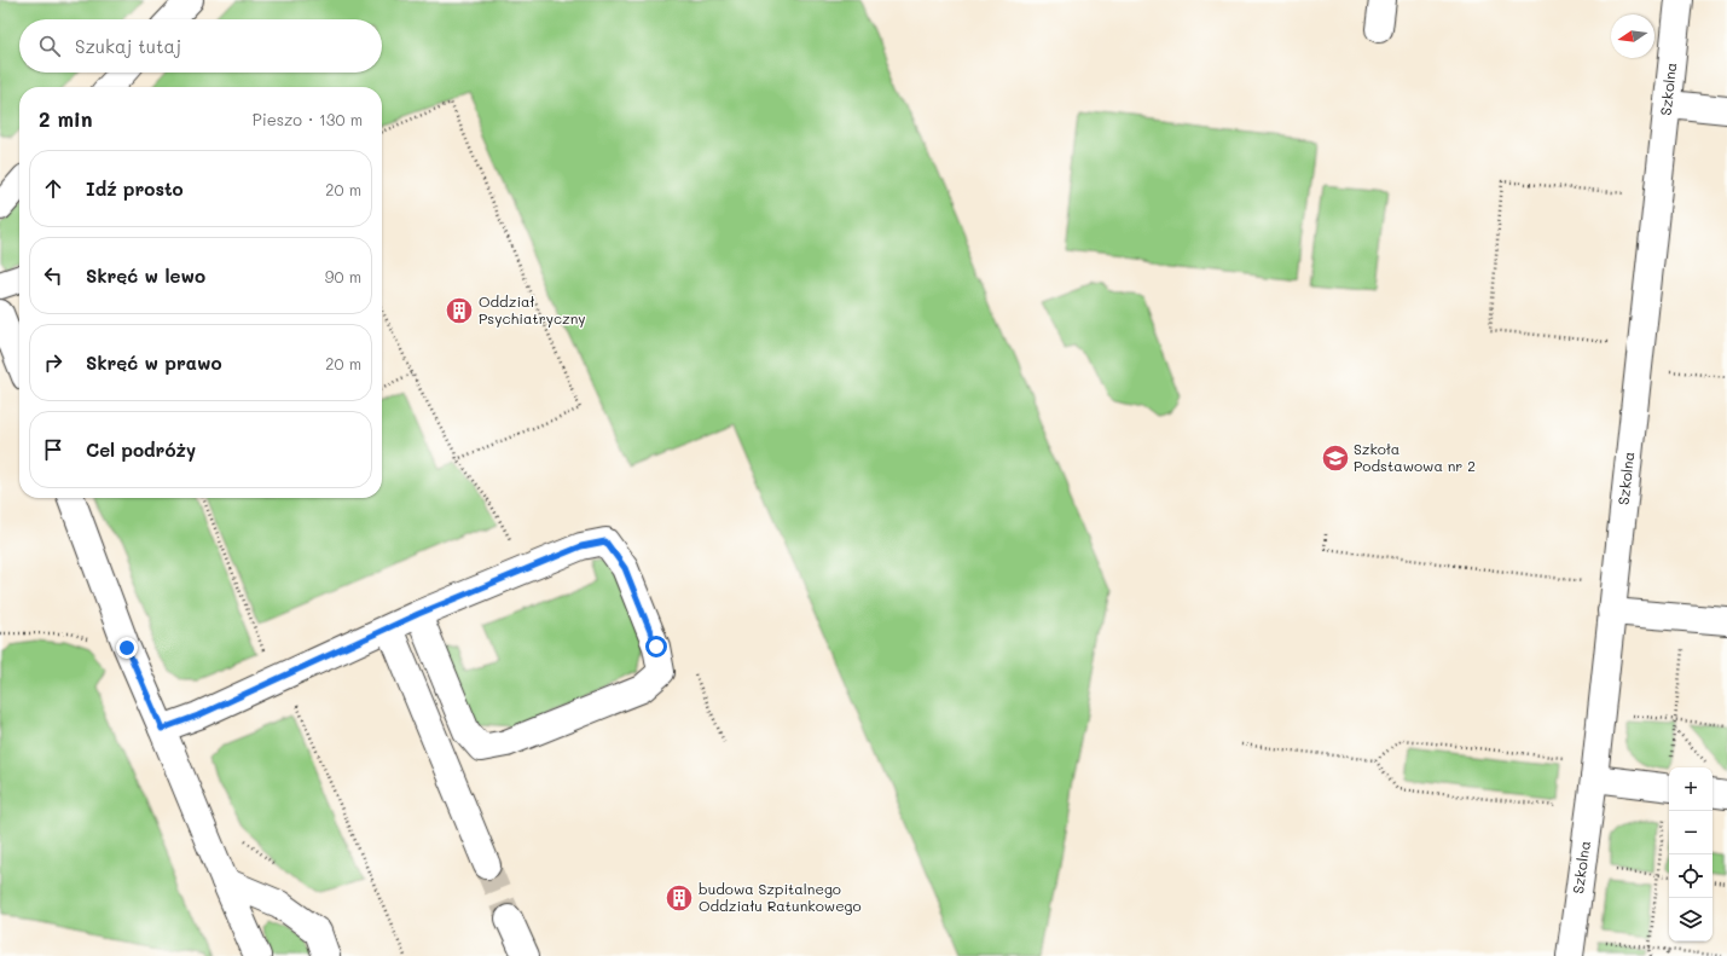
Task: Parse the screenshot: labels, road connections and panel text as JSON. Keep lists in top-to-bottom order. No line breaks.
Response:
{"streets":{"street":["Szkolna"]},"places":{"building":["Oddział Psychiatryczny","budowa Szpitalnego Oddziału Ratunkowego"],"school or university":["Szkoła Podstawowa nr 2"]},"north":"left","page":{"search":"Szukaj tutaj","heading":["2 min","Pieszo · 130 m"],"list":[["Idź prosto","20 m"],["Skręć w lewo","90 m"],["Skręć w prawo","20 m"],"Cel podróży"],"map_buttons":["+","−"]}}
